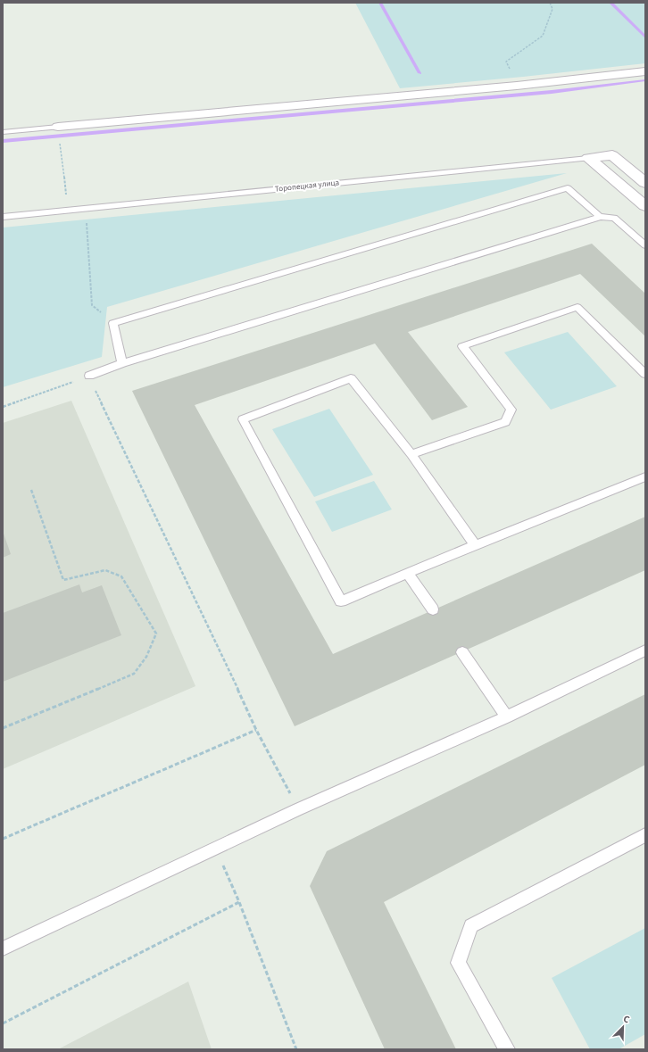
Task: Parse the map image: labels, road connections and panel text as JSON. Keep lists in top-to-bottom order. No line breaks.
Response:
{"streets":{"street":["Торопецкая улица"]},"north":"top right"}
